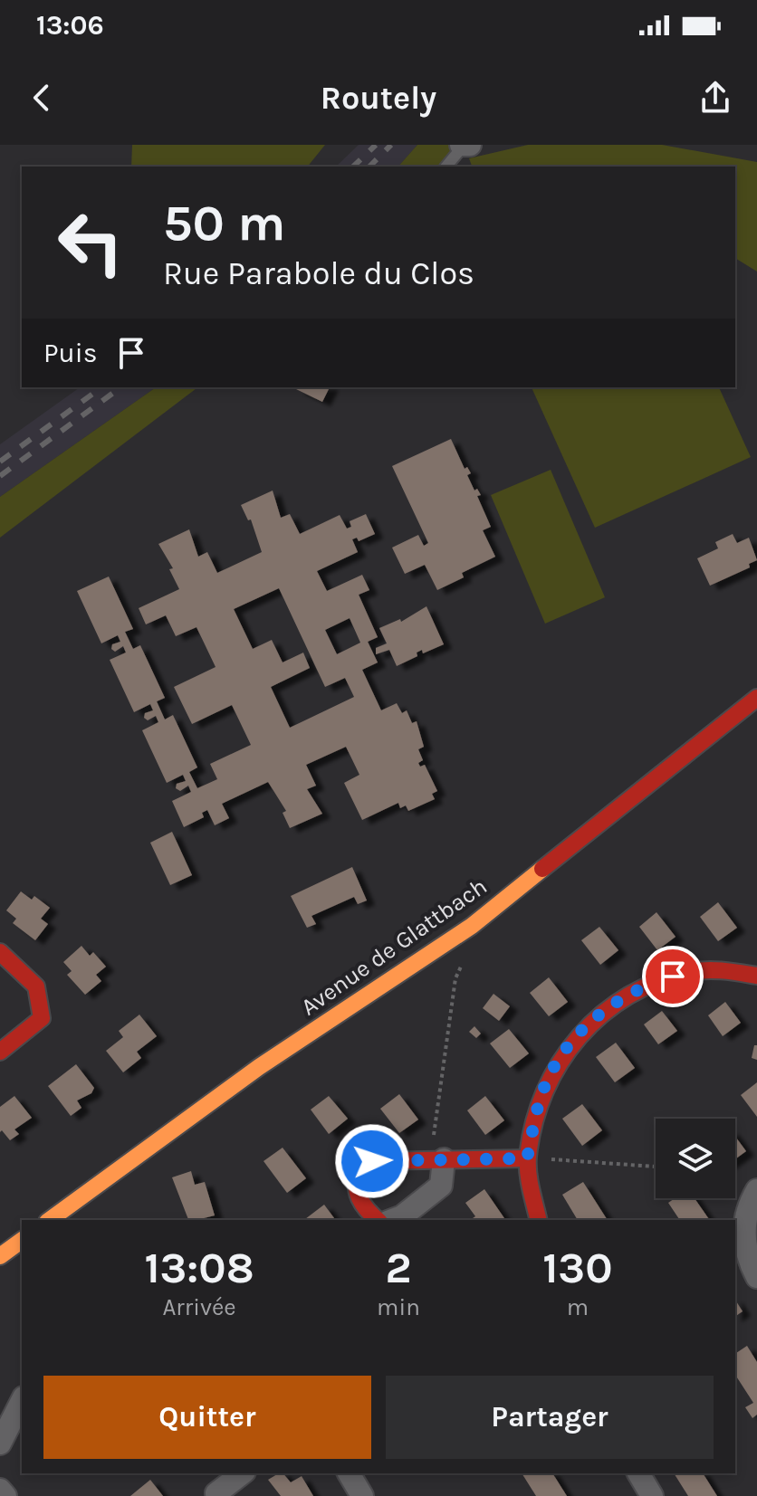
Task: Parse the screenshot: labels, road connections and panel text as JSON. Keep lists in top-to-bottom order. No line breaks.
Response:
{"streets":{"street":["Avenue de Glattbach"]},"page":{"status":"13:06","header":"Routely","turn":["50 m","Rue Parabole du Clos"],"then":"Puis","eta":["13:08","Arrivée","2","min","130","m"],"buttons":["Quitter","Partager"]}}
